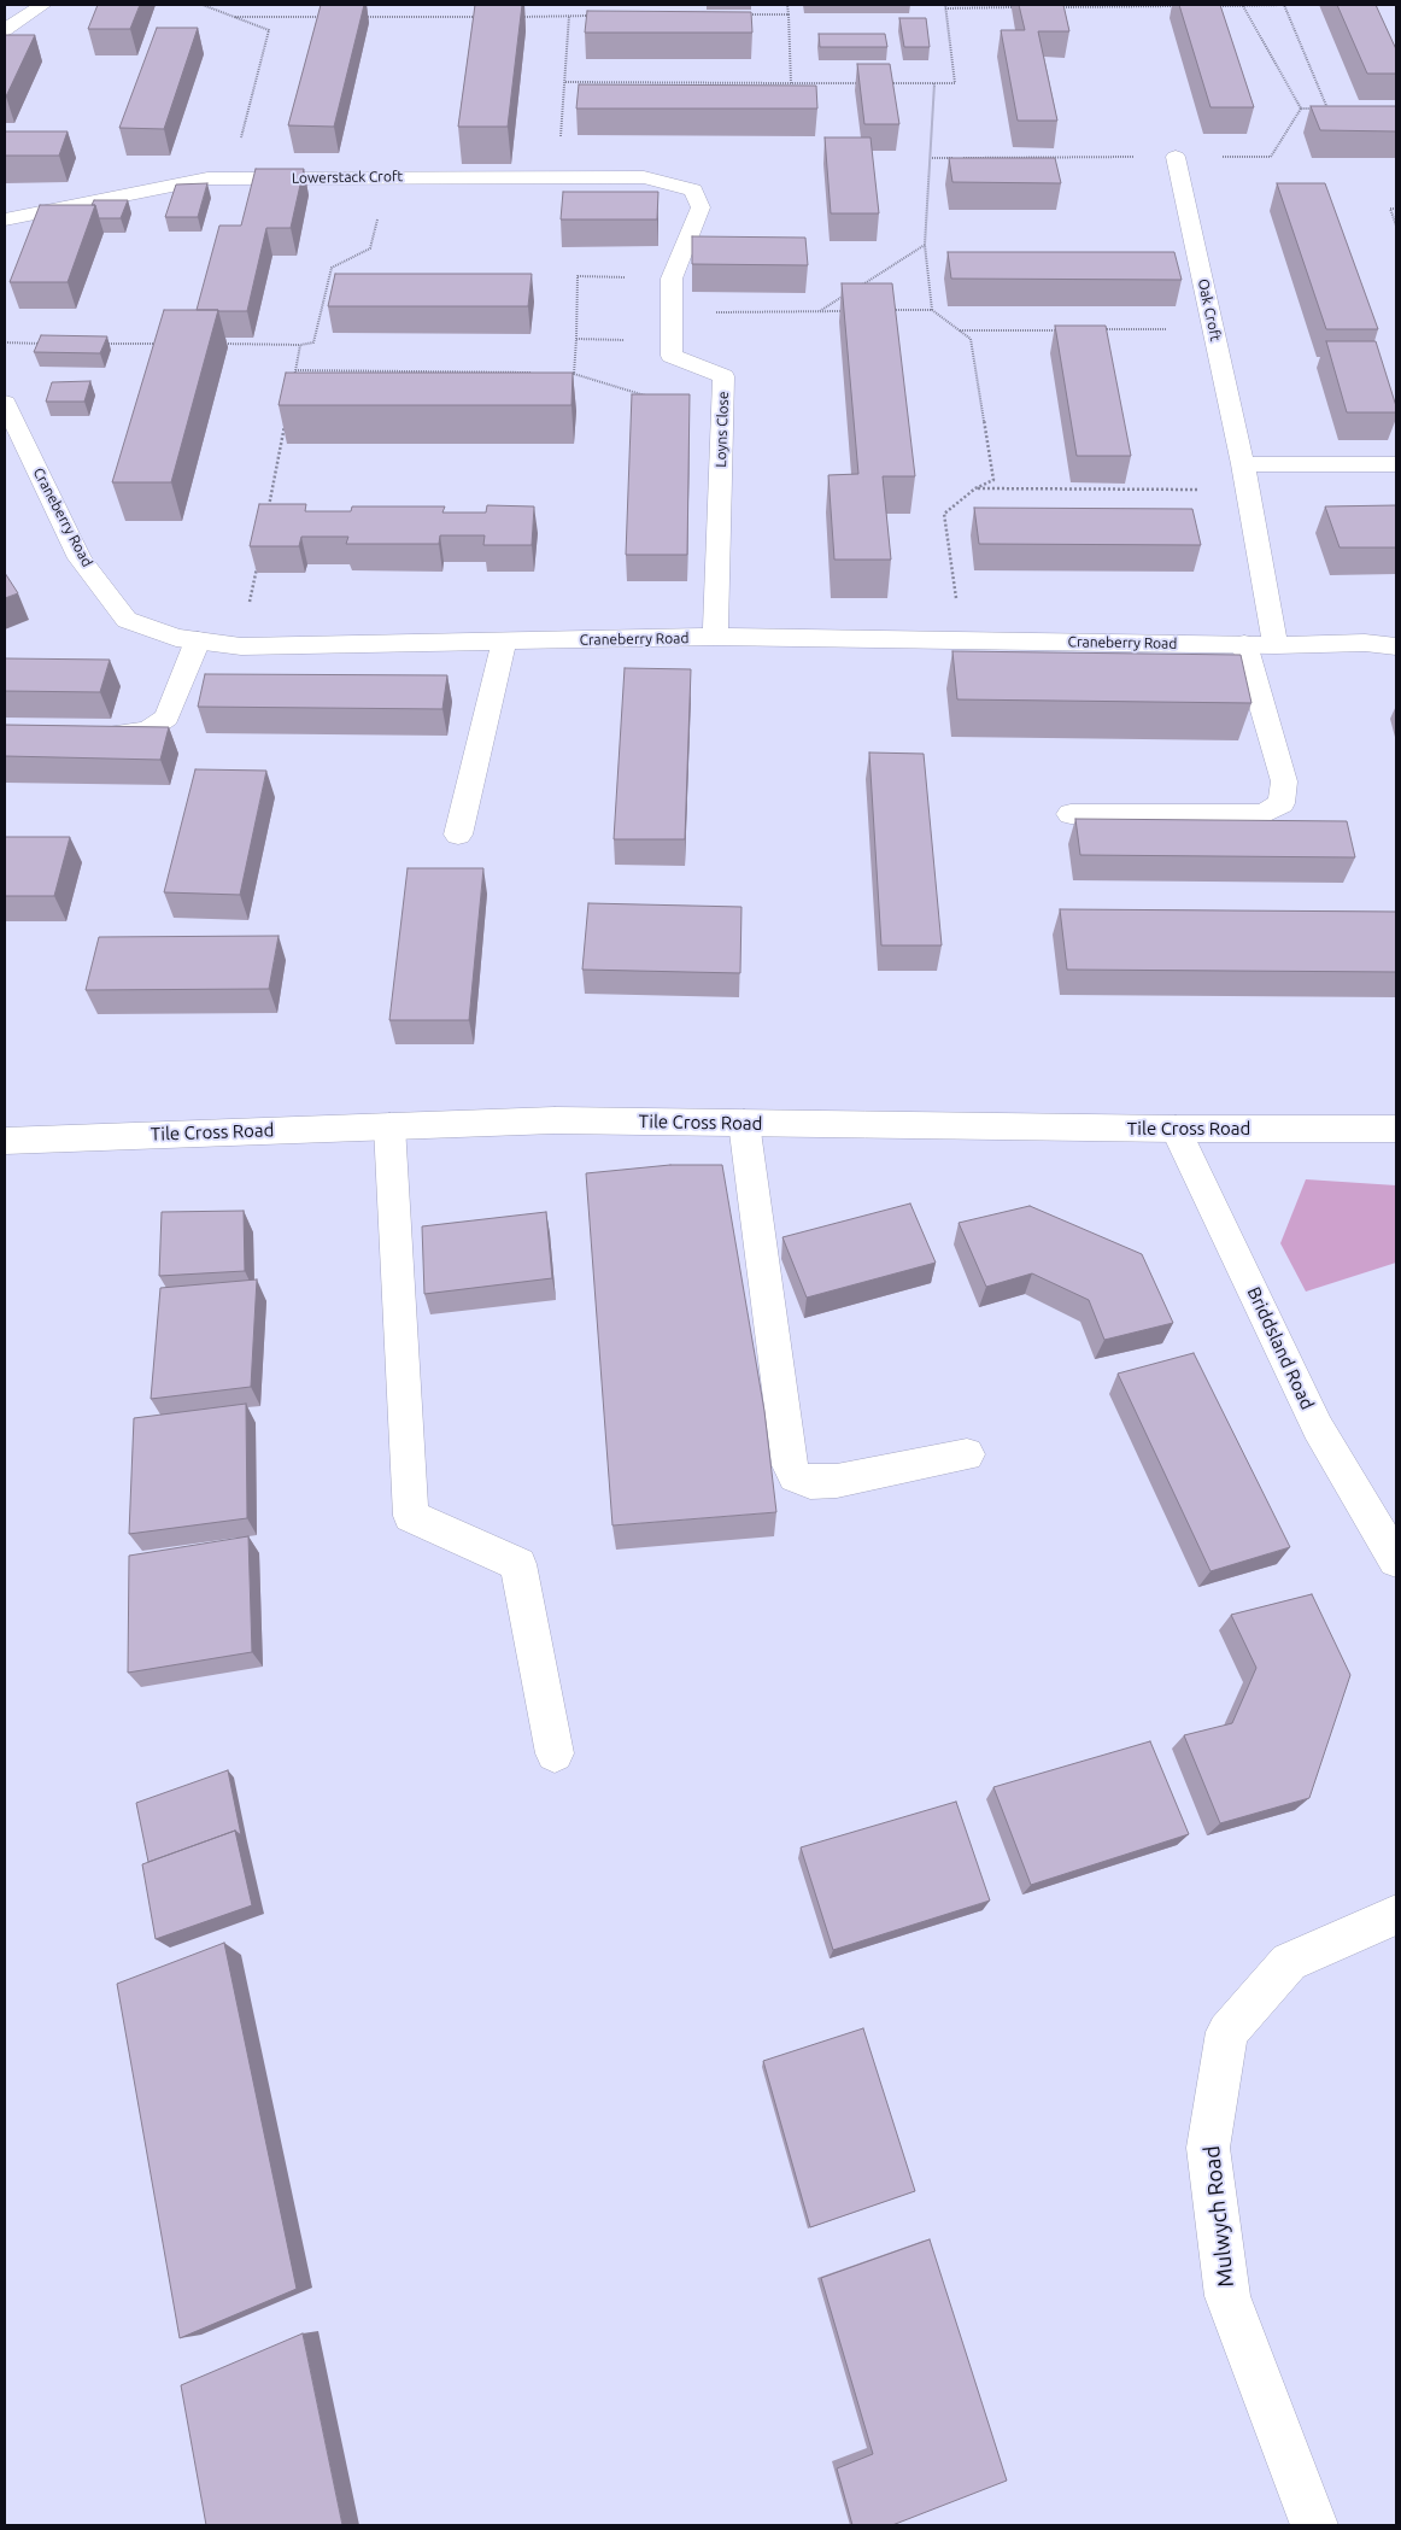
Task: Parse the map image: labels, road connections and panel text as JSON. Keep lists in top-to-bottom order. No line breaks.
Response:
{"streets":{"street":["Lowerstack Croft","Oak Croft","Loyns Close","Craneberry Road","Tile Cross Road","Briddsland Road","Mulwych Road"]},"crossings":[["Oak Croft","Craneberry Road"],["Loyns Close","Craneberry Road"],["Tile Cross Road","Briddsland Road"]]}
